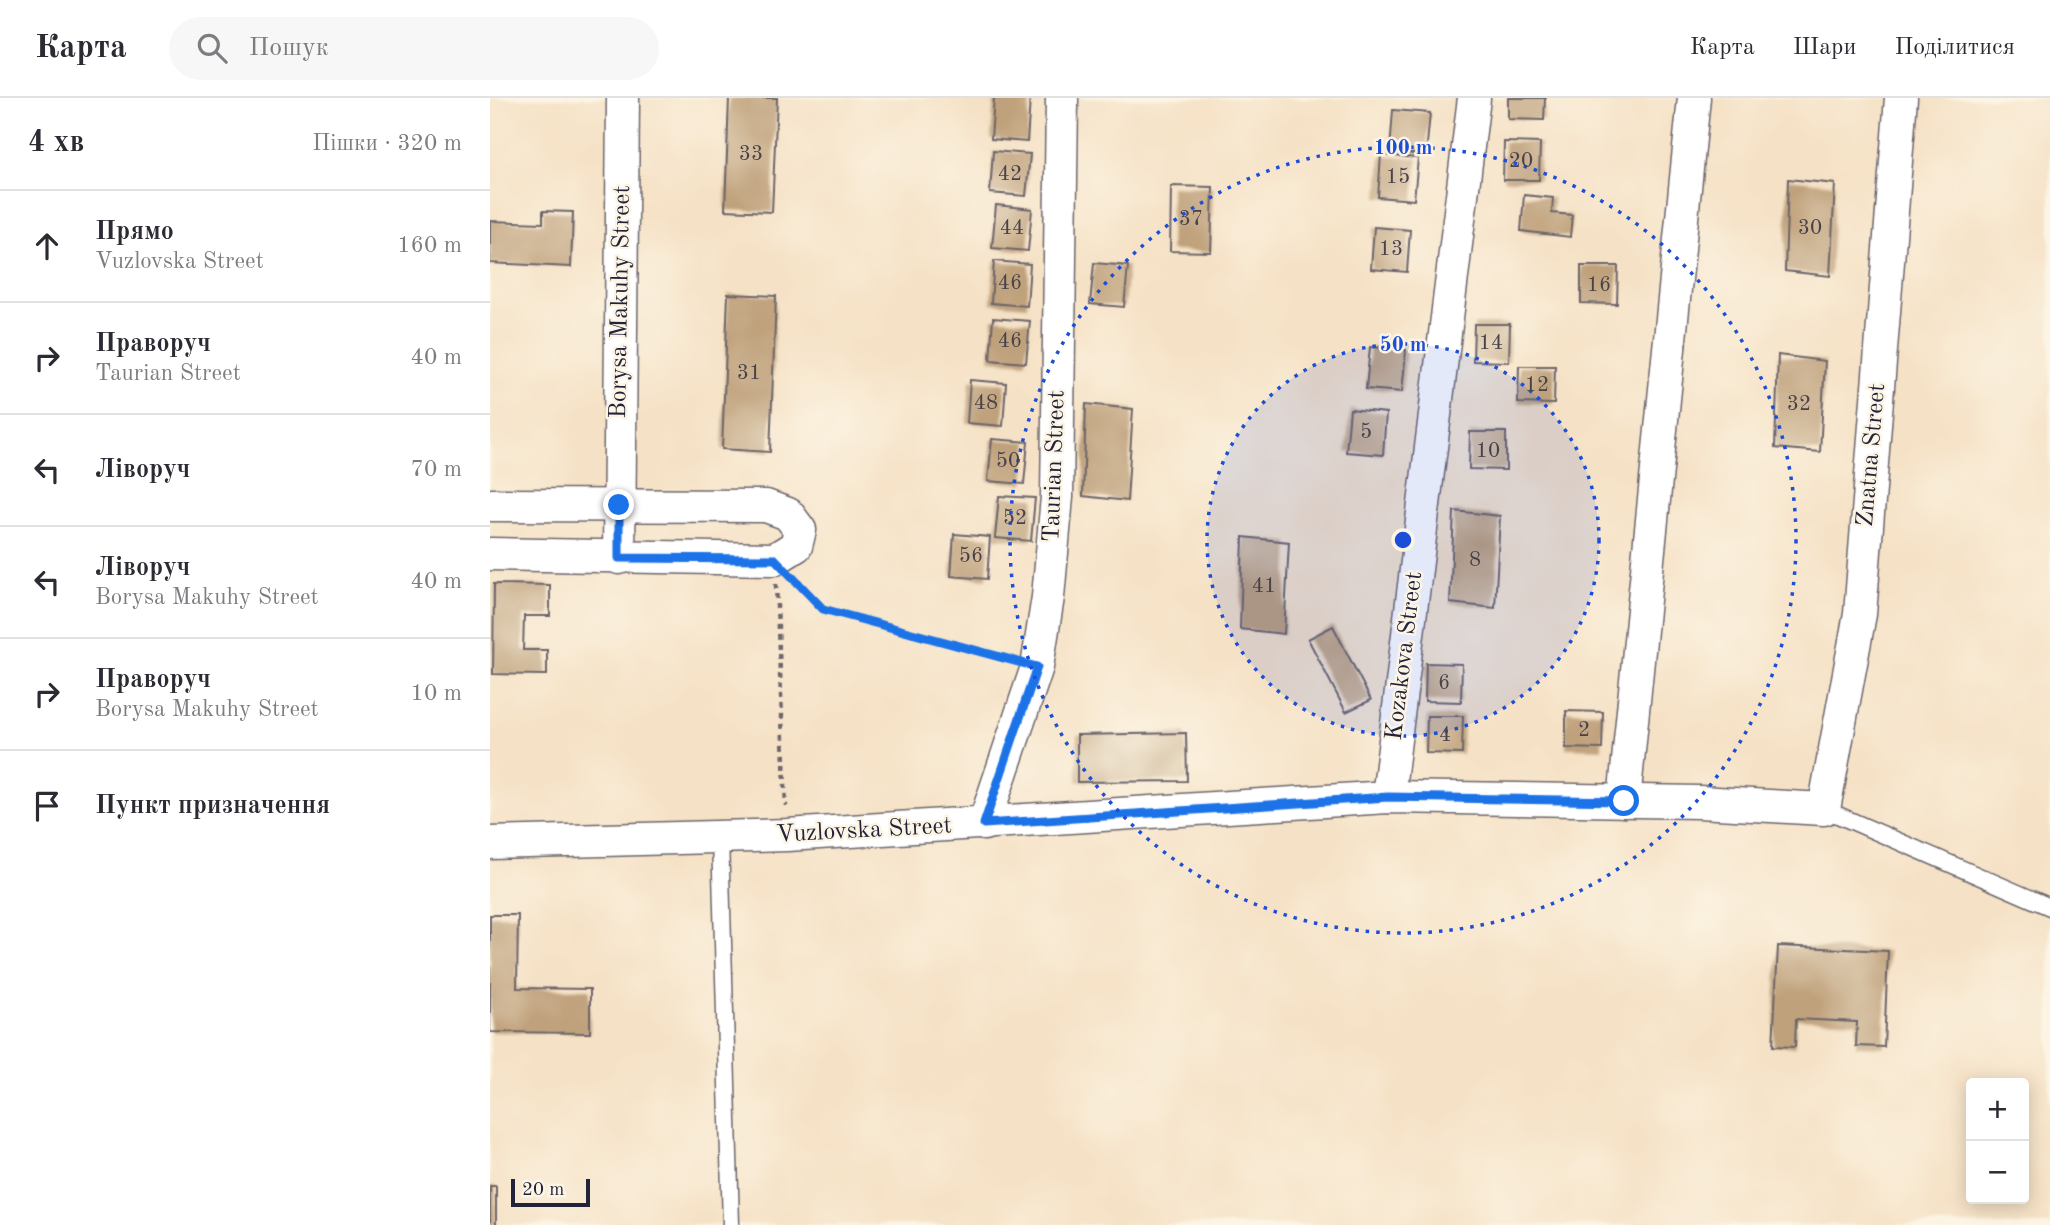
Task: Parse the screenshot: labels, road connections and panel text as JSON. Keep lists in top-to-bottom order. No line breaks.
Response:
{"streets":{"street":["Borysa Makuhy Street","Znatna Street","Taurian Street","Kozakova Street","Vuzlovska Street"]},"crossings":[["Znatna Street","Vuzlovska Street"],["Taurian Street","Vuzlovska Street"],["Kozakova Street","Vuzlovska Street"]],"house_numbers":["33","20","42","15","37","44","30","13","46","16","46","14","31","12","48","32","5","10","50","52","56","8","41","6","2","4"],"scale_bar":"20 m","page":{"header":"Карта","search":"Пошук","nav":["Карта","Шари","Поділитися"],"heading":["4 хв","Пішки · 320 m"],"list":[["Прямо","Vuzlovska Street","160 m"],["Праворуч","Taurian Street","40 m"],["Ліворуч","70 m"],["Ліворуч","Borysa Makuhy Street","40 m"],["Праворуч","Borysa Makuhy Street","10 m"],"Пункт призначення"],"map_buttons":["+","−"],"scale":"20 m"},"rings":["100 m","50 m"]}
